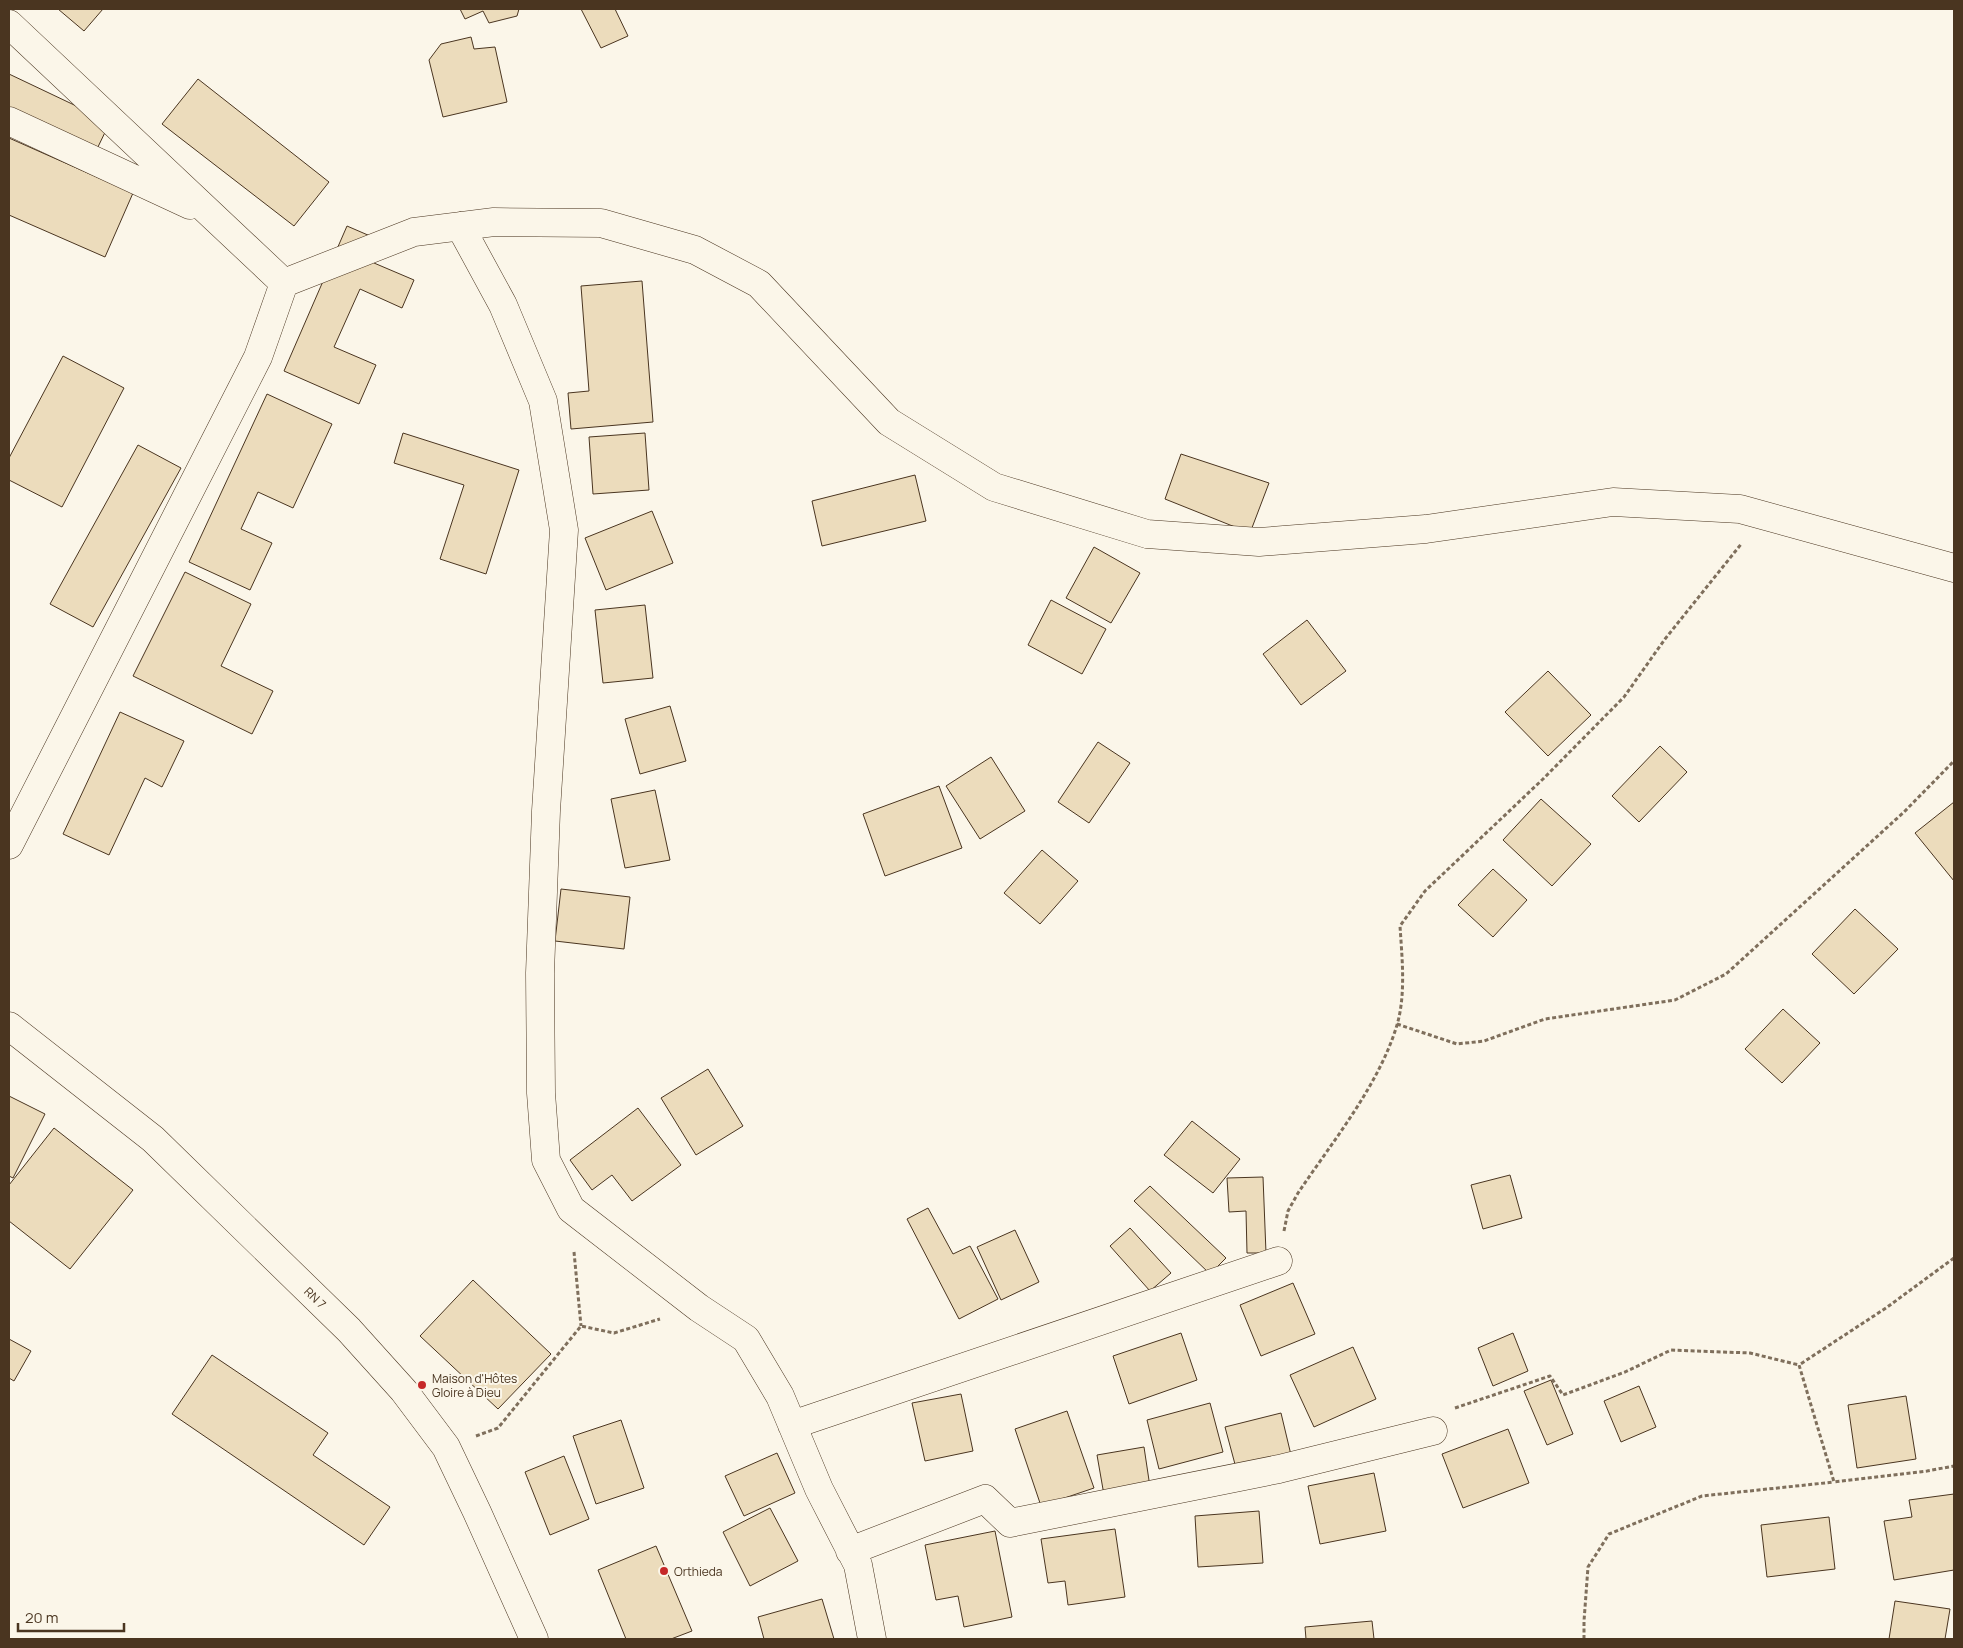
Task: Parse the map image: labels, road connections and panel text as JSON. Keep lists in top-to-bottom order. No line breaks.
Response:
{"streets":{"street":["RN 7"]},"places":["Maison d'Hôtes Gloire à Dieu","Orthieda"],"scale_bar":"20 m"}
